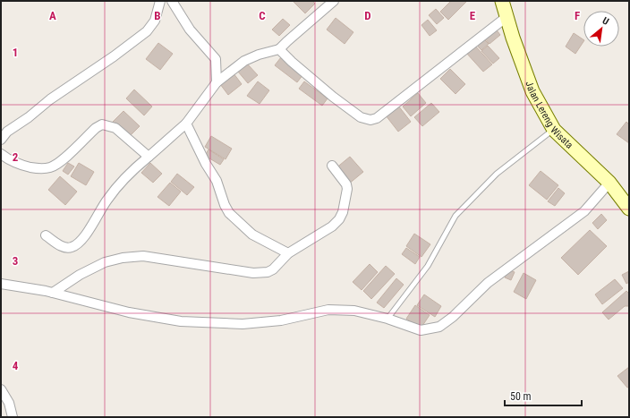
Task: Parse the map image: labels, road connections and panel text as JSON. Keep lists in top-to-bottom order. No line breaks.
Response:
{"streets":{"main road":["Jalan Lereng Wisata"]},"scale_bar":"50 m","north":"top right","grid":{"columns":["A","B","C","D","E","F"],"rows":["1","2","3","4"]}}
